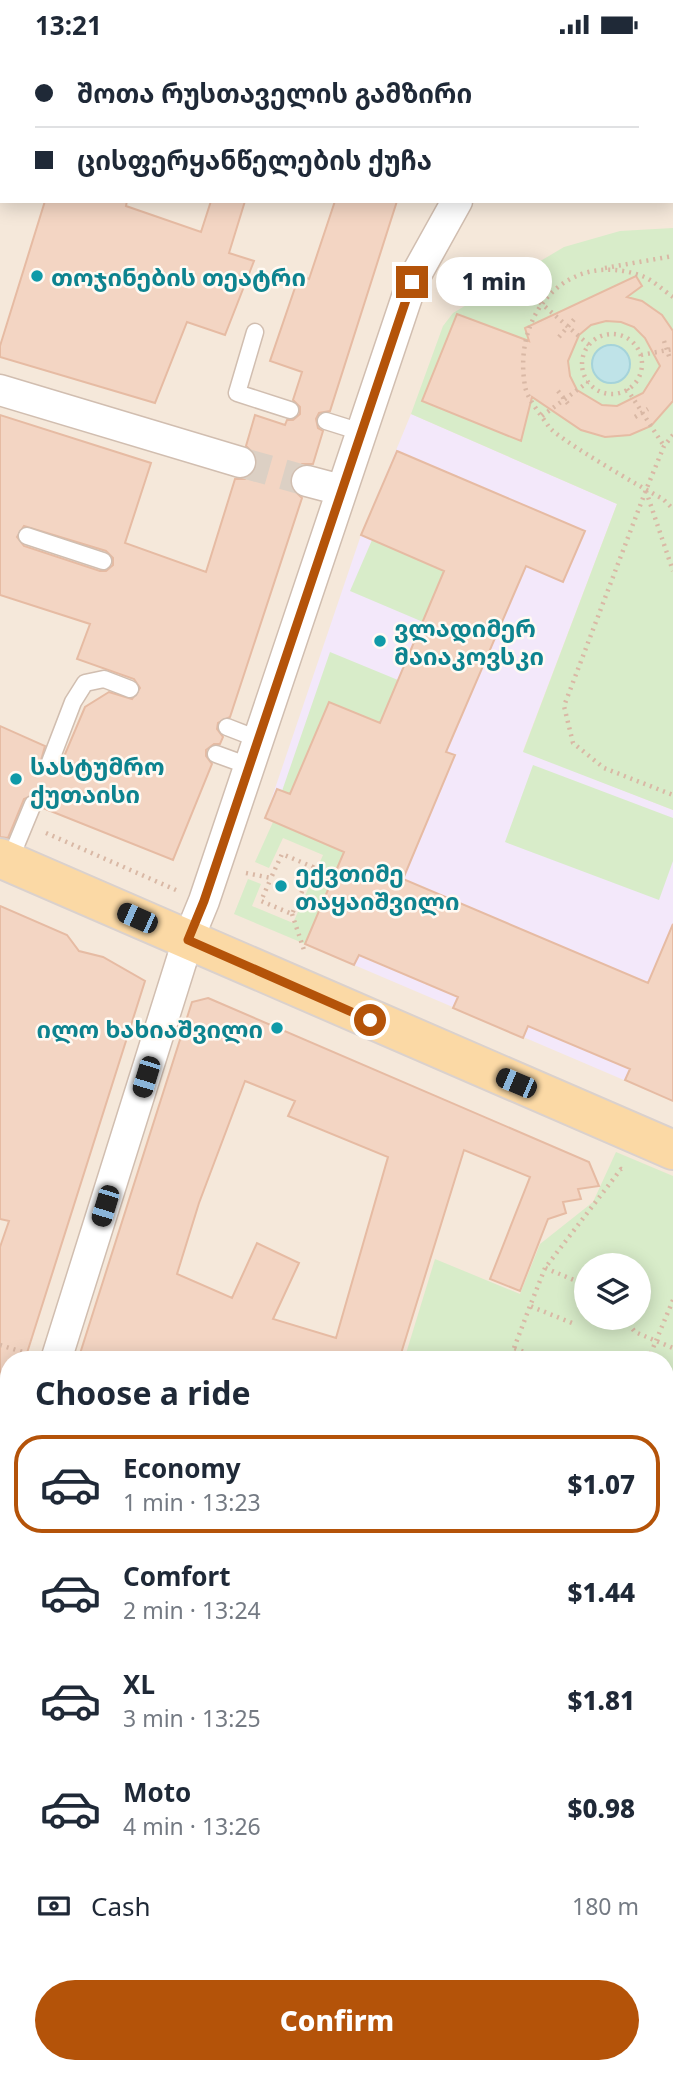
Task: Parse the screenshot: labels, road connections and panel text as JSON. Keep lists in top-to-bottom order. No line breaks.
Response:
{"places":["თოჯინების თეატრი","ვლადიმერ მაიაკოვსკი","სასტუმრო ქუთაისი","ექვთიმე თაყაიშვილი","ილო ხახიაშვილი"],"page":{"status":"13:21","banner":["შოთა რუსთაველის გამზირი","ცისფერყანწელების ქუჩა"],"bubble":"1 min","heading":"Choose a ride","list":[{"name":"Economy","note":"1 min · 13:23","value":"$1.07"},{"name":"Comfort","note":"2 min · 13:24","value":"$1.44"},{"name":"XL","note":"3 min · 13:25","value":"$1.81"},{"name":"Moto","note":"4 min · 13:26","value":"$0.98"}],"pay":["Cash","180 m"],"buttons":"Confirm"}}
